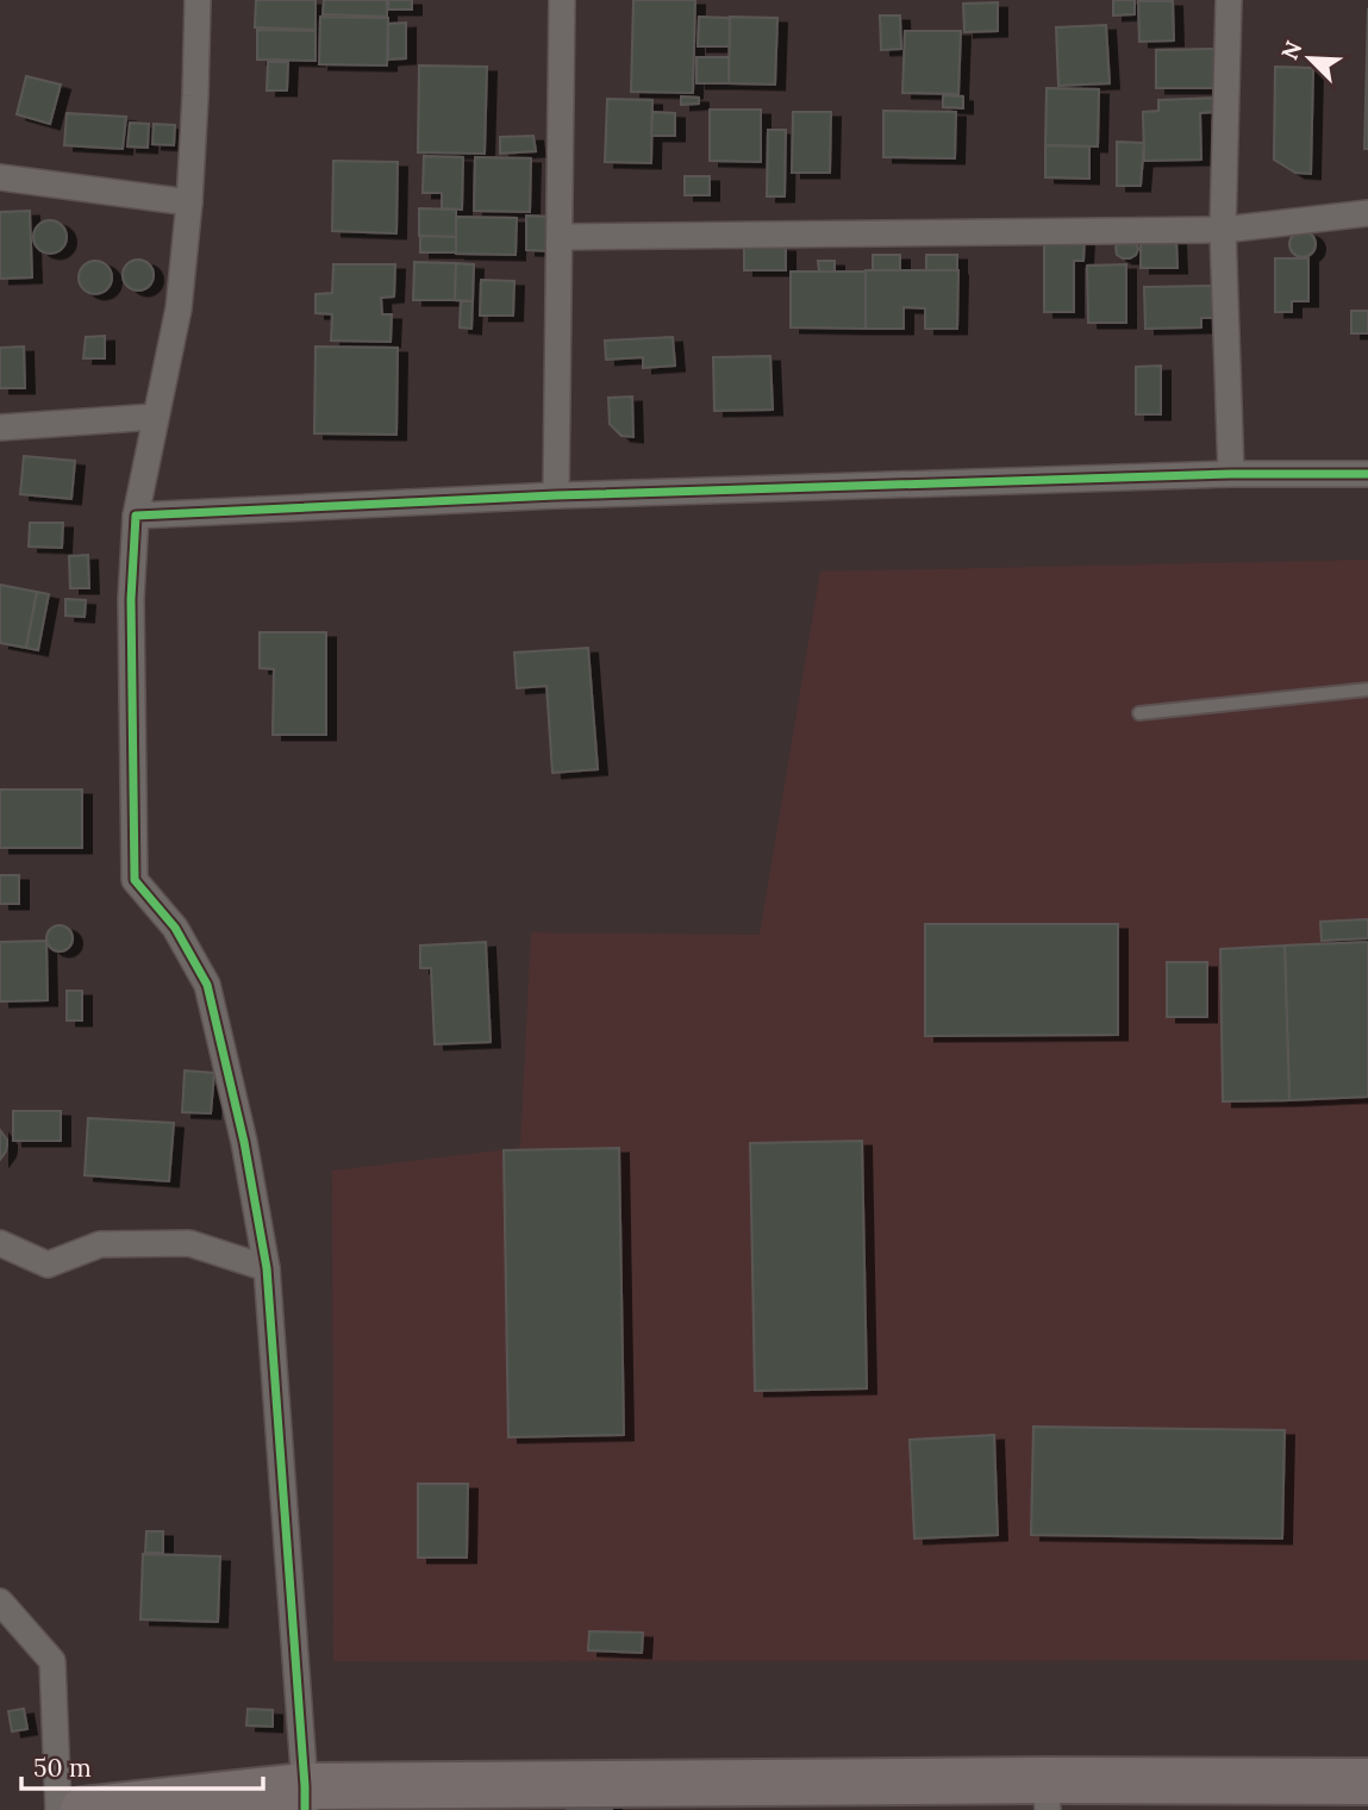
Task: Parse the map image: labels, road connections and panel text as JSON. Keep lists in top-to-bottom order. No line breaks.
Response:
{"scale_bar":"50 m","north":"top left"}
